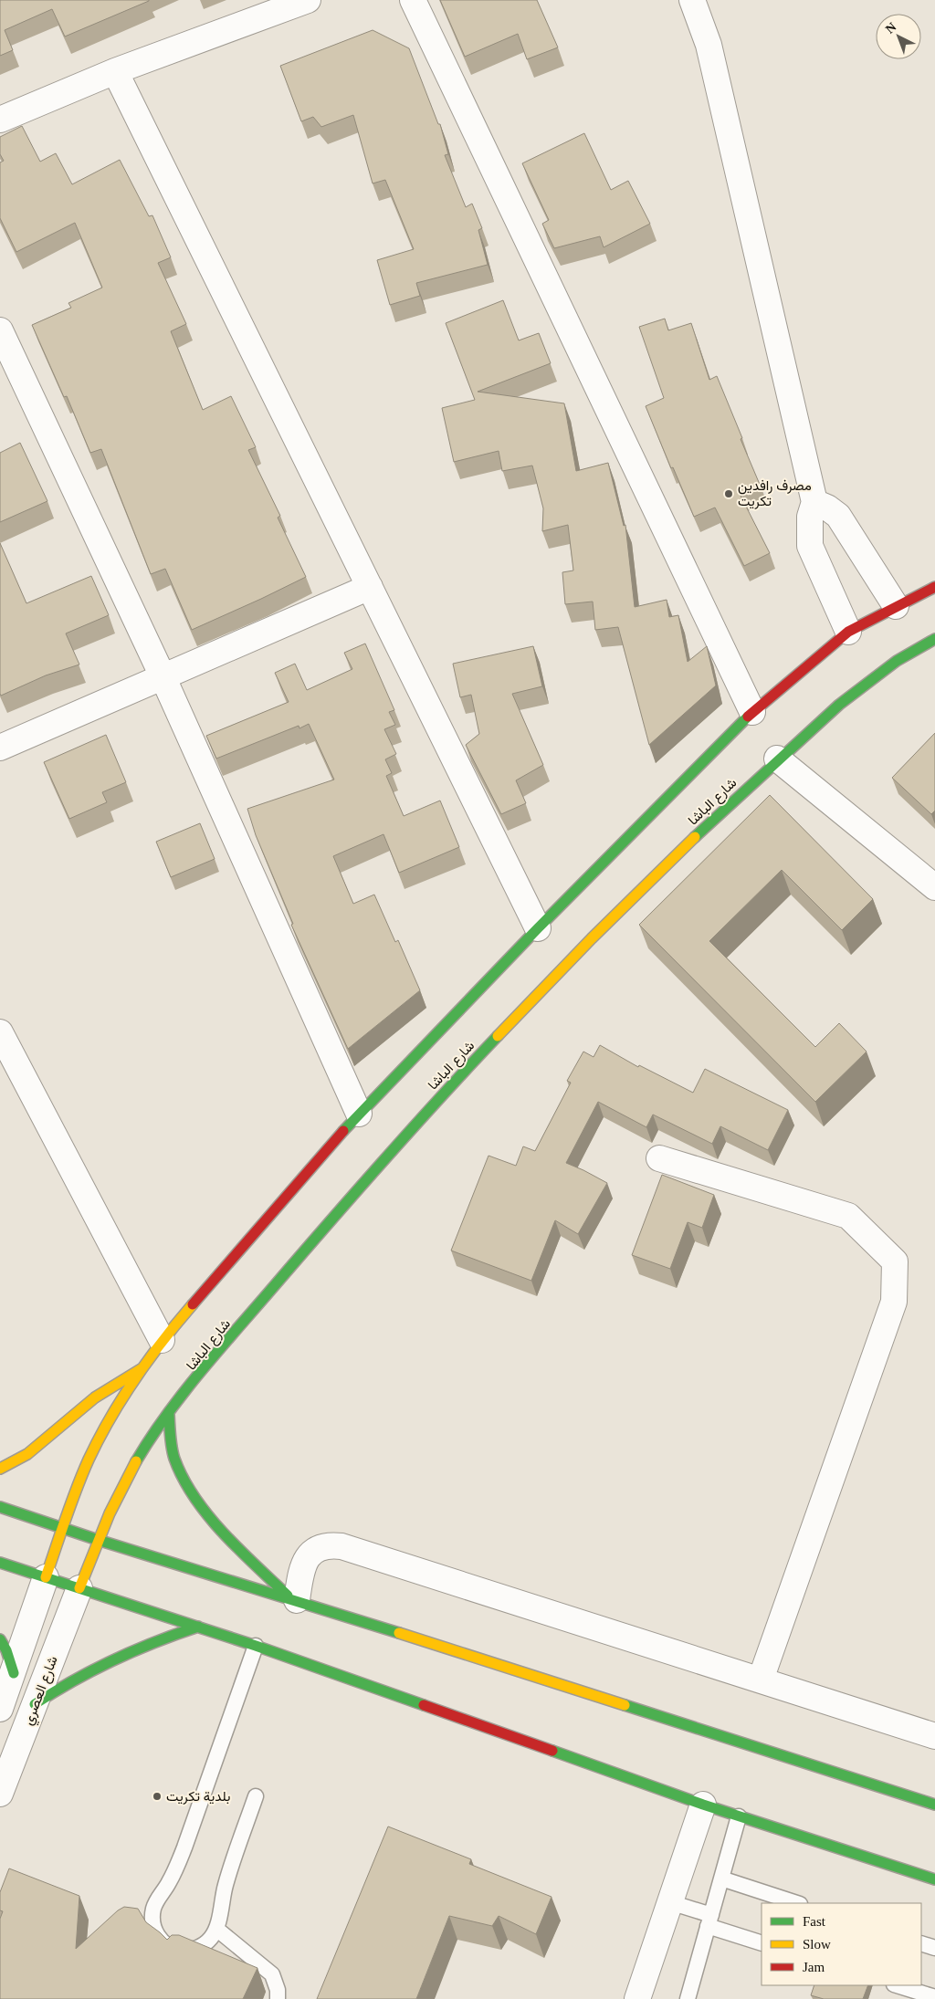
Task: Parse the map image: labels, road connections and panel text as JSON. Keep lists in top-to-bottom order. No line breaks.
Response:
{"streets":{"main road":["شارع الباشا"],"street":["شارع العصري"]},"crossings":[["شارع الباشا","شارع العصري"]],"places":["مصرف رافدين تكريت","بلدية تكريت"],"legend":["Fast","Slow","Jam"],"north":"top left"}
